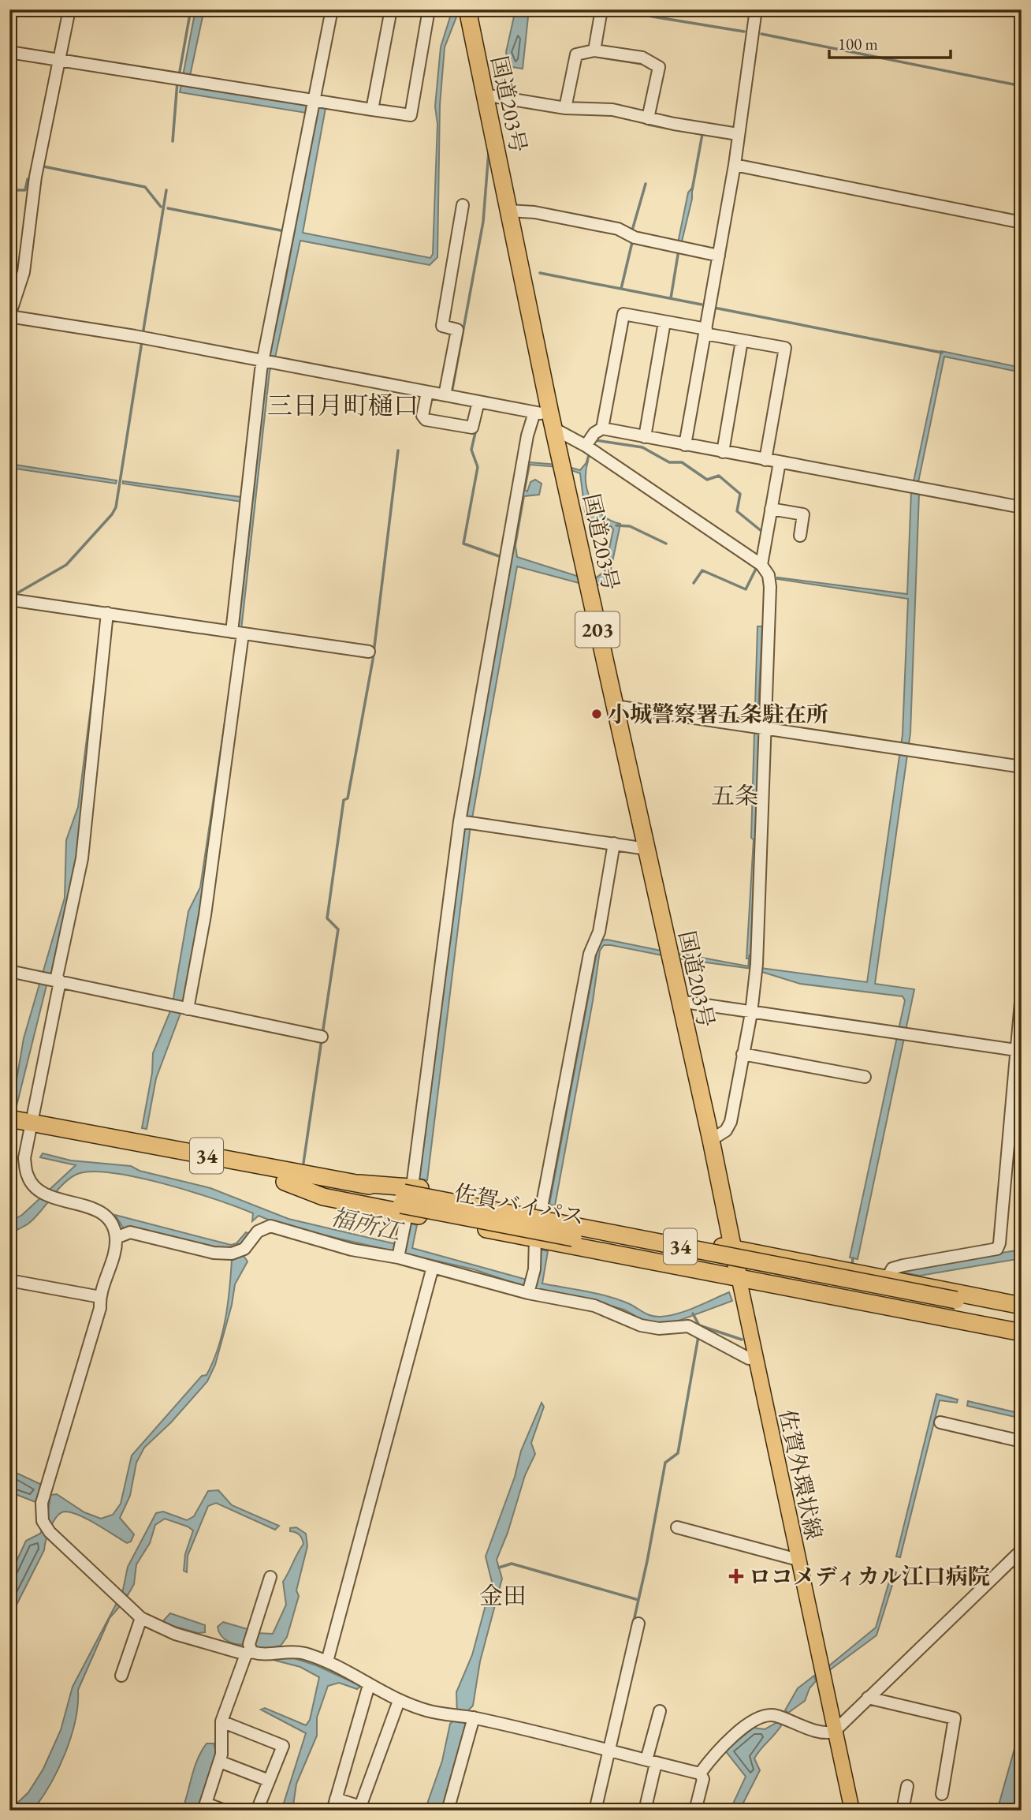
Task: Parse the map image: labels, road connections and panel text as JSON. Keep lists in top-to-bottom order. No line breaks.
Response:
{"streets":{"highway":["国道203号","203","34","佐賀バイパス"],"main road":["佐賀外環状線"]},"crossings":[["国道203号","佐賀外環状線"]],"districts":["三日月町樋口","五条","金田"],"water":["福所江"],"places":{"other":["小城警察署五条駐在所"],"health":["ロコメディカル江口病院"]},"scale_bar":"100 m"}
